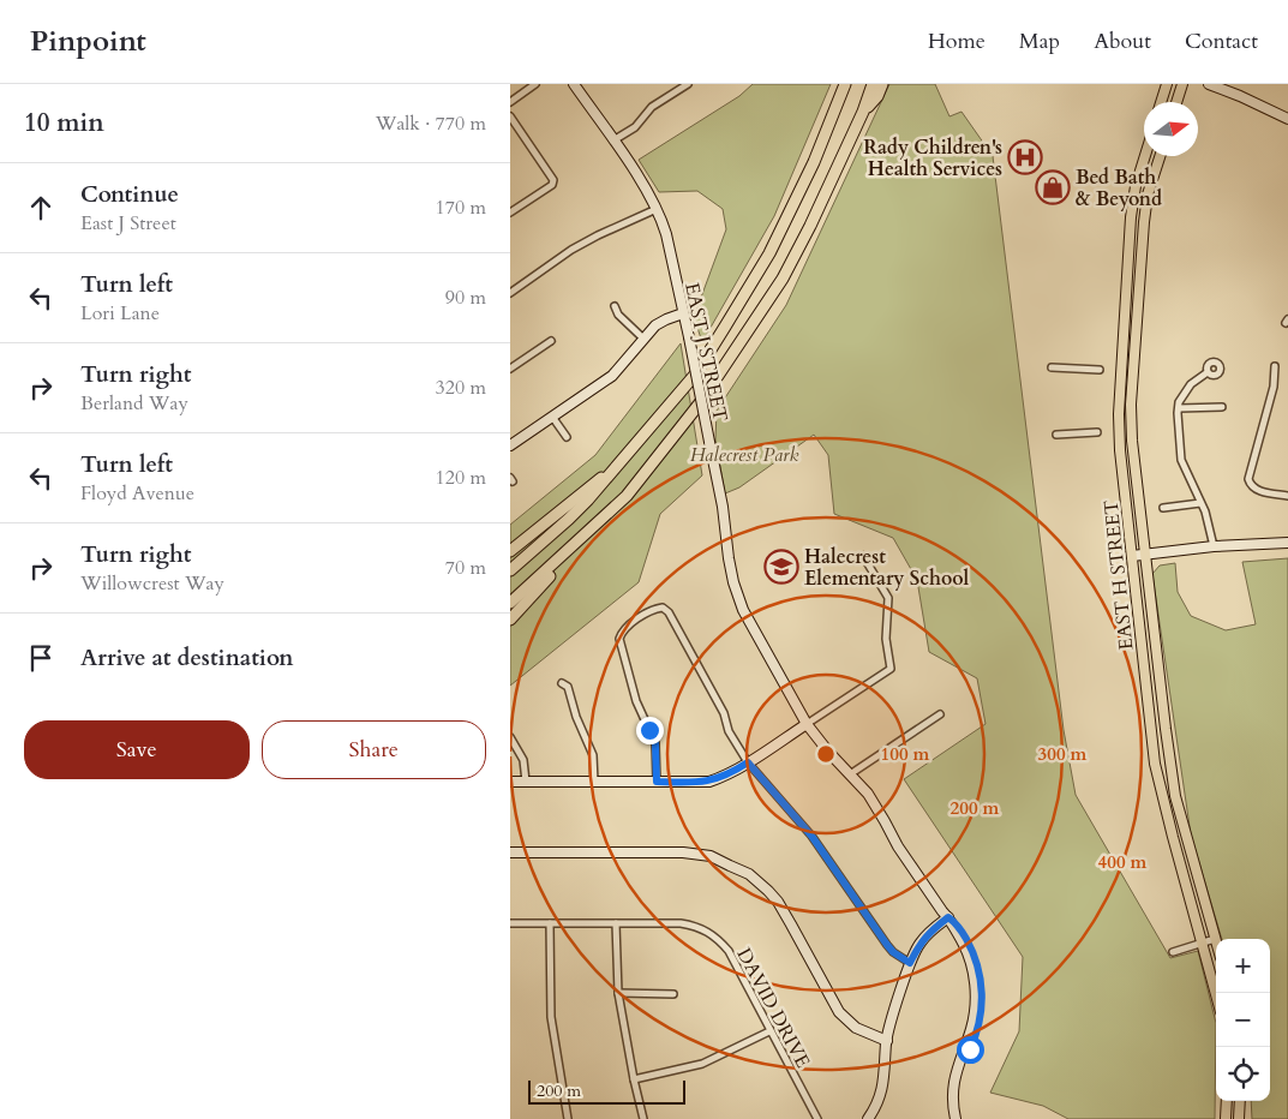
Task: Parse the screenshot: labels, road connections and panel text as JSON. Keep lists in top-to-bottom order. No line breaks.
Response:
{"streets":{"main road":["EAST H STREET"],"street":["EAST J STREET","DAVID DRIVE"]},"parks":["Halecrest Park"],"places":{"hospital":["Rady Children's Health Services"],"shop":["Bed Bath & Beyond"],"school or university":["Halecrest Elementary School"]},"scale_bar":"200 m","north":"right","page":{"header":"Pinpoint","nav":["Home","Map","About","Contact"],"heading":["10 min","Walk · 770 m"],"list":[["Continue","East J Street","170 m"],["Turn left","Lori Lane","90 m"],["Turn right","Berland Way","320 m"],["Turn left","Floyd Avenue","120 m"],["Turn right","Willowcrest Way","70 m"],"Arrive at destination"],"buttons":["Save","Share"],"map_buttons":["+","−"],"scale":"200 m"},"rings":["100 m","300 m","200 m","400 m"]}
